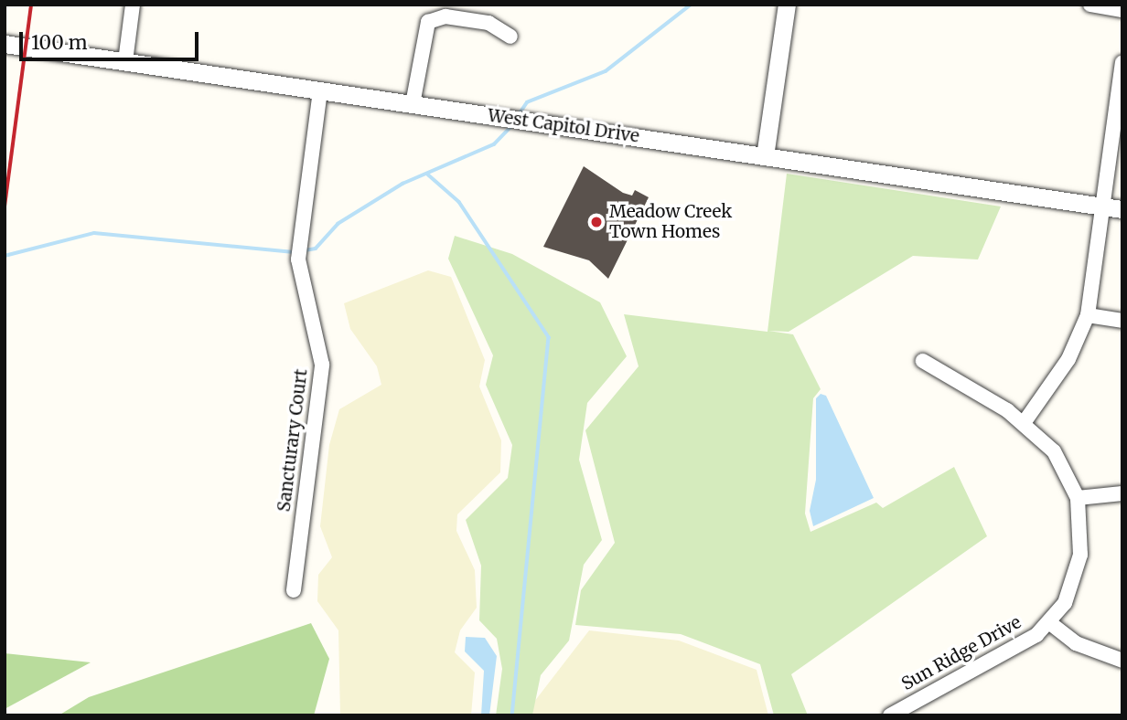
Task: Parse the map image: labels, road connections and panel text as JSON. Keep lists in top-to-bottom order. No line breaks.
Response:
{"streets":{"street":["West Capitol Drive","Sancturary Court","Sun Ridge Drive"]},"crossings":[["West Capitol Drive","Sancturary Court"]],"places":["Meadow Creek Town Homes"],"scale_bar":"100 m"}
